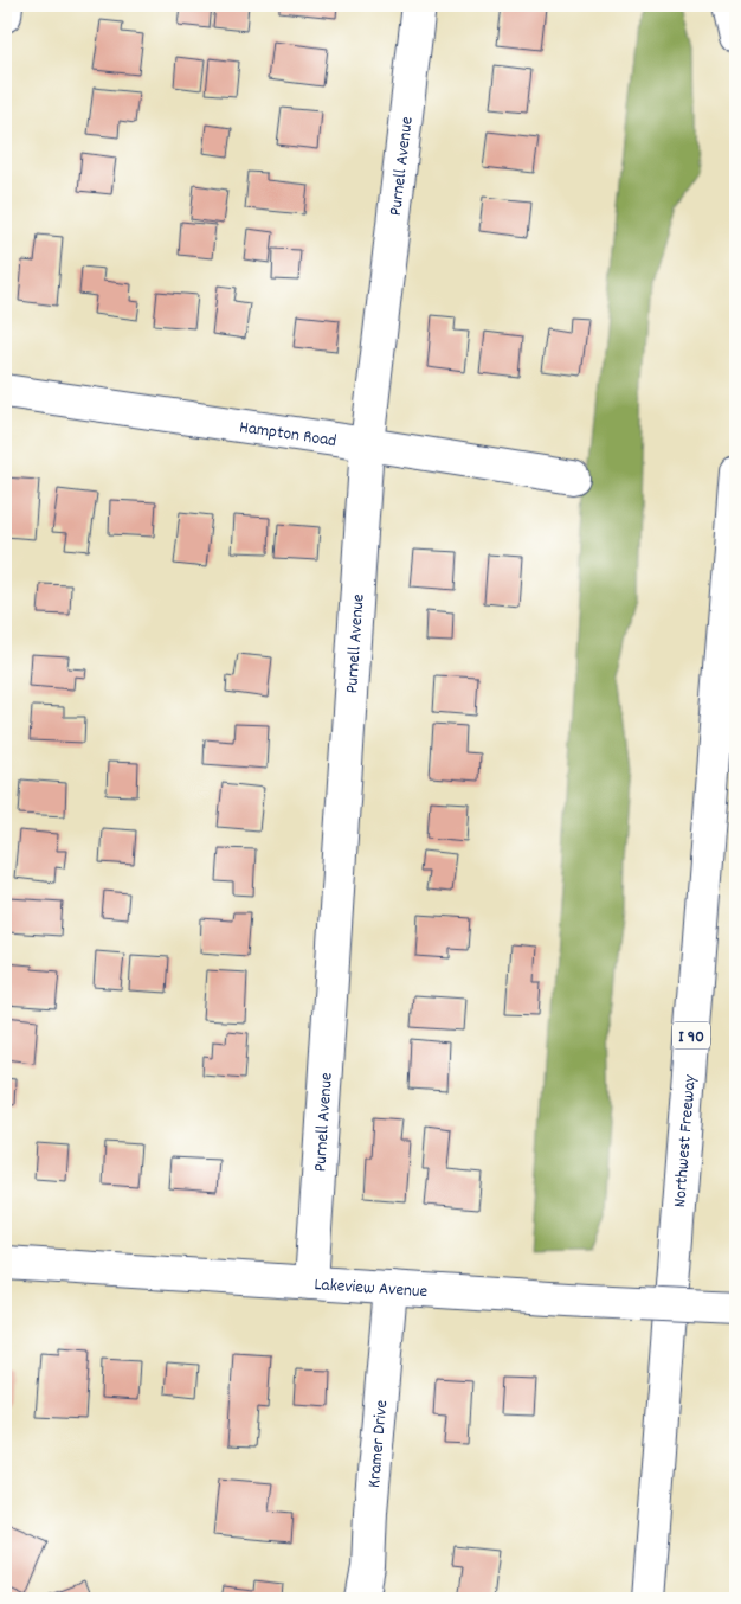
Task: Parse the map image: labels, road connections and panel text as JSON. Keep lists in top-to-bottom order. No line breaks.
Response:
{"streets":{"main road":["Purnell Avenue","Hampton Road","I 90","Northwest Freeway","Lakeview Avenue","Kramer Drive"]},"crossings":[["Purnell Avenue","Hampton Road"],["Purnell Avenue","Lakeview Avenue"],["Lakeview Avenue","Kramer Drive"]]}
